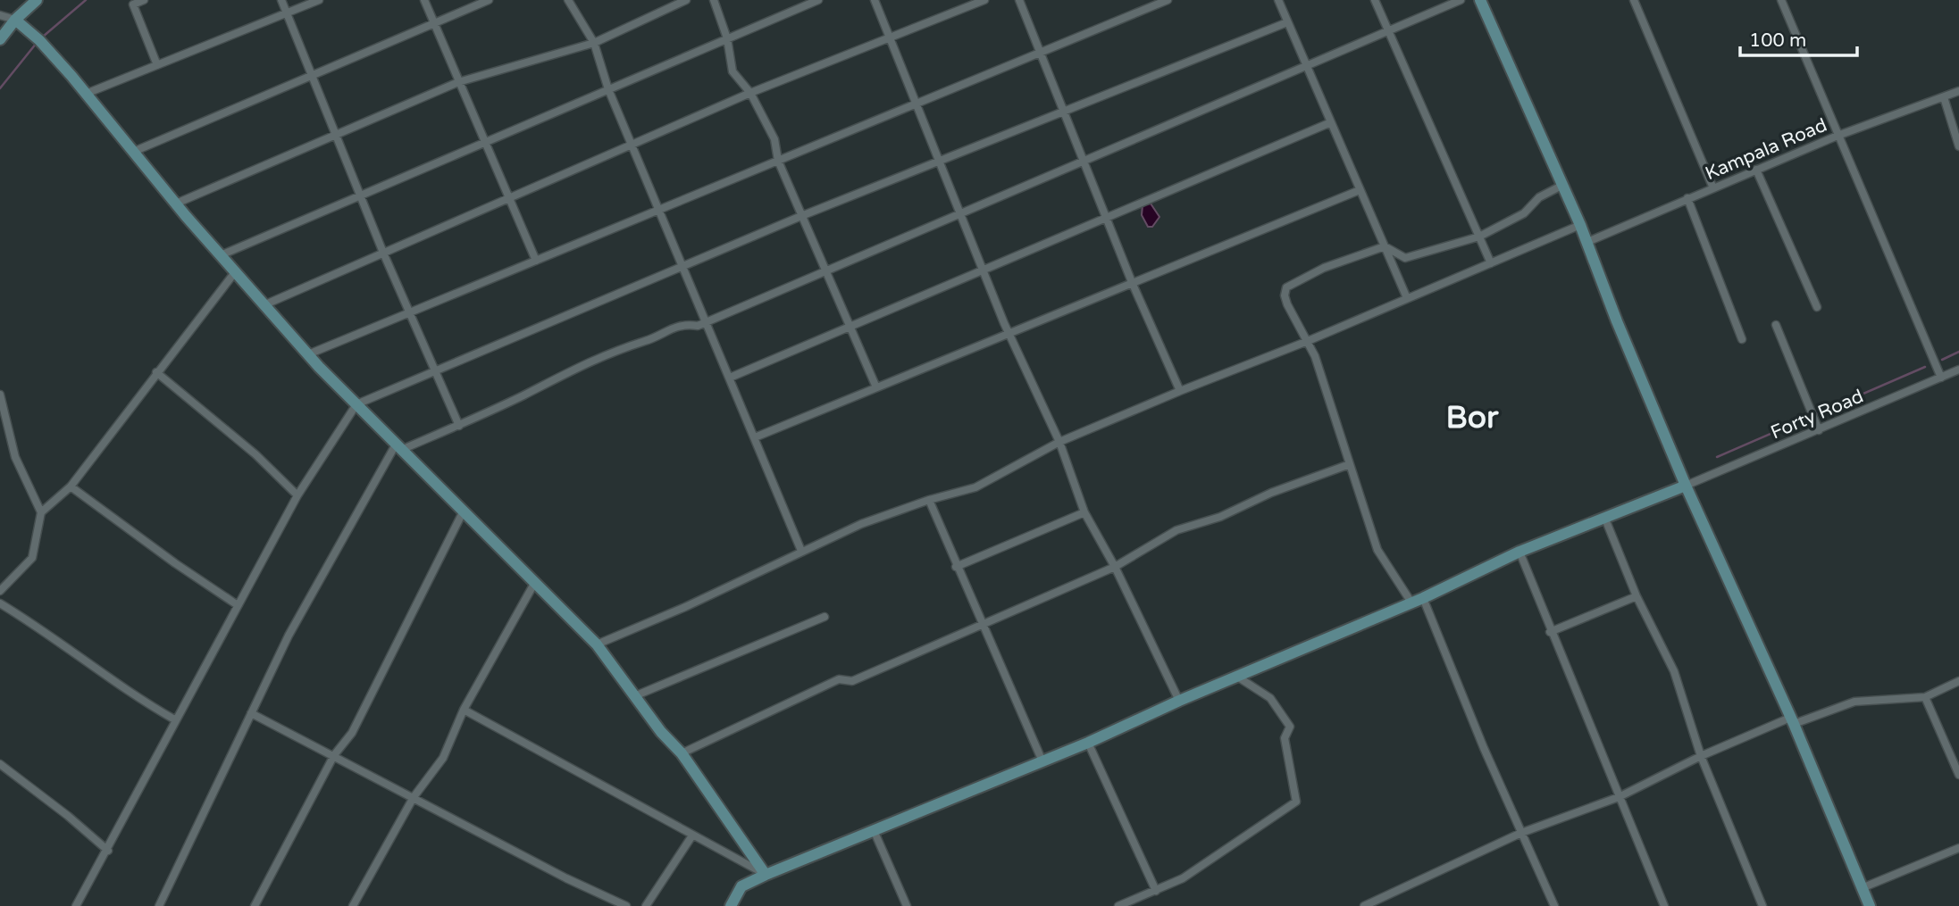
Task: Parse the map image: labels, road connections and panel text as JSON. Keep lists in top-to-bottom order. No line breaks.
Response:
{"streets":{"street":["Kampala Road","Forty Road"]},"districts":["Bor"],"scale_bar":"100 m"}
